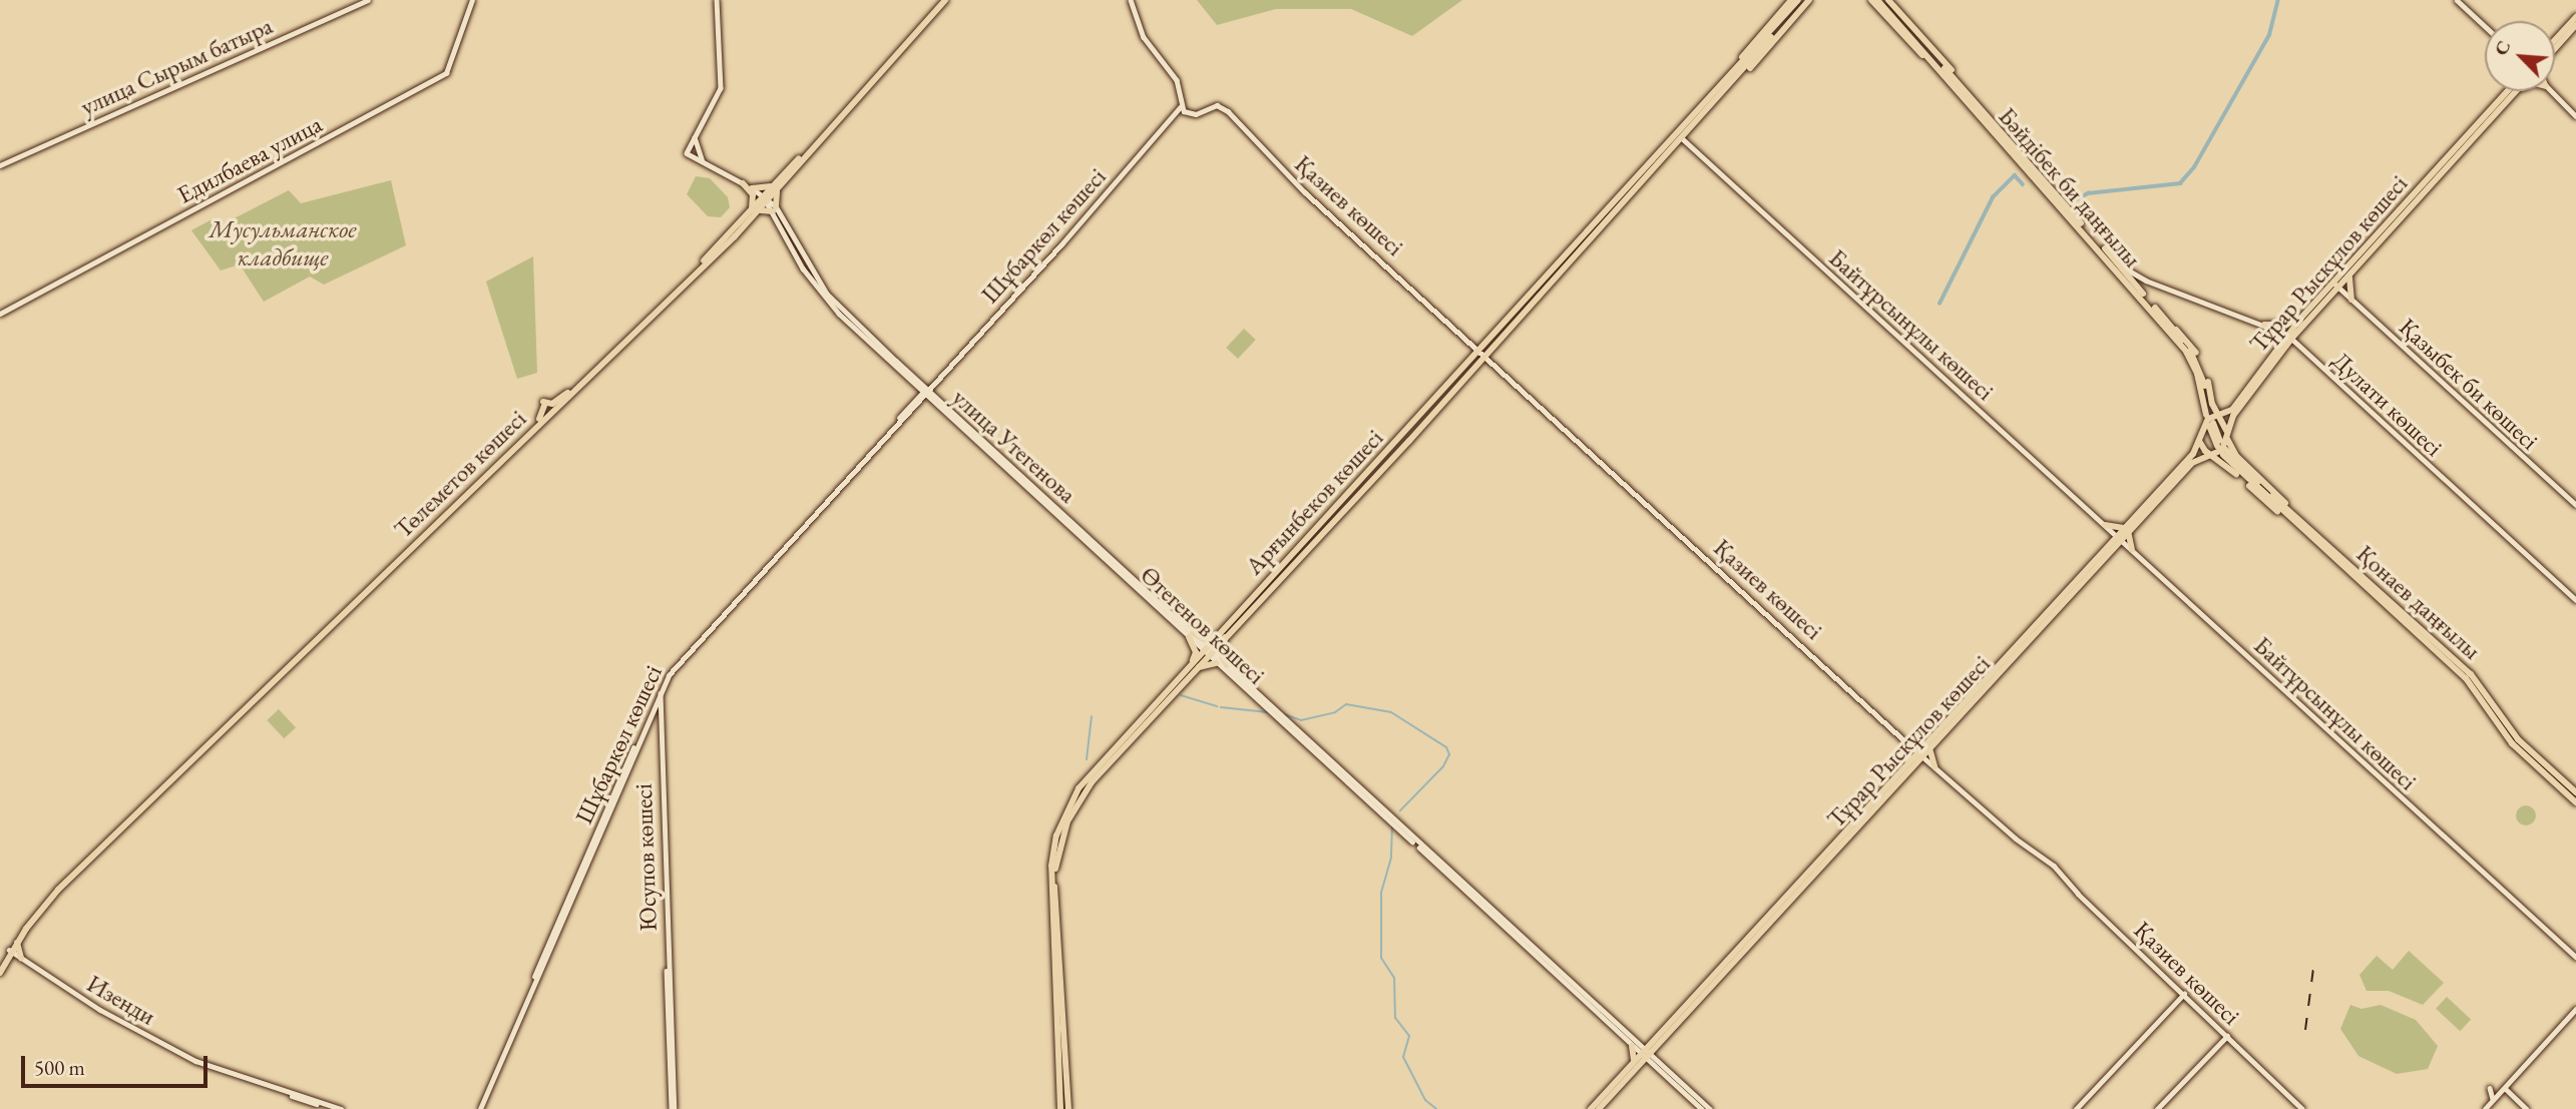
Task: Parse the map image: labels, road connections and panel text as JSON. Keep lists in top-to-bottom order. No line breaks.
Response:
{"streets":{"main road":["Бәйдібек би даңғылы","Тұрар Рыскұлов көшесі","Төлеметов көшесі","Арғынбеков көшесі","Қонаев даңғылы"],"street":["улица Сырым батыра","Едилбаева улица","Қазиев көшесі","Шұбаркөл көшесі","Байтұрсынұлы көшесі","Қазыбек би көшесі","Дулати көшесі","улица Утегенова","Өтегенов көшесі","Юсупов көшесі","Изенди"]},"crossings":[["Бәйдібек би даңғылы","Дулати көшесі"],["Қазиев көшесі","Шұбаркөл көшесі"],["Қазиев көшесі","Тұрар Рыскұлов көшесі"],["Қазиев көшесі","Арғынбеков көшесі"],["Шұбаркөл көшесі","улица Утегенова"],["Шұбаркөл көшесі","Өтегенов көшесі"],["Шұбаркөл көшесі","Юсупов көшесі"],["Тұрар Рыскұлов көшесі","Байтұрсынұлы көшесі"],["Тұрар Рыскұлов көшесі","Қазыбек би көшесі"],["Тұрар Рыскұлов көшесі","Дулати көшесі"],["Тұрар Рыскұлов көшесі","Өтегенов көшесі"],["Байтұрсынұлы көшесі","Арғынбеков көшесі"],["улица Утегенова","Төлеметов көшесі"],["улица Утегенова","Арғынбеков көшесі"],["улица Утегенова","Өтегенов көшесі"],["Төлеметов көшесі","Изенди"],["Арғынбеков көшесі","Өтегенов көшесі"]],"parks":["Мусульманское кладбище"],"scale_bar":"500 m","north":"top left"}
